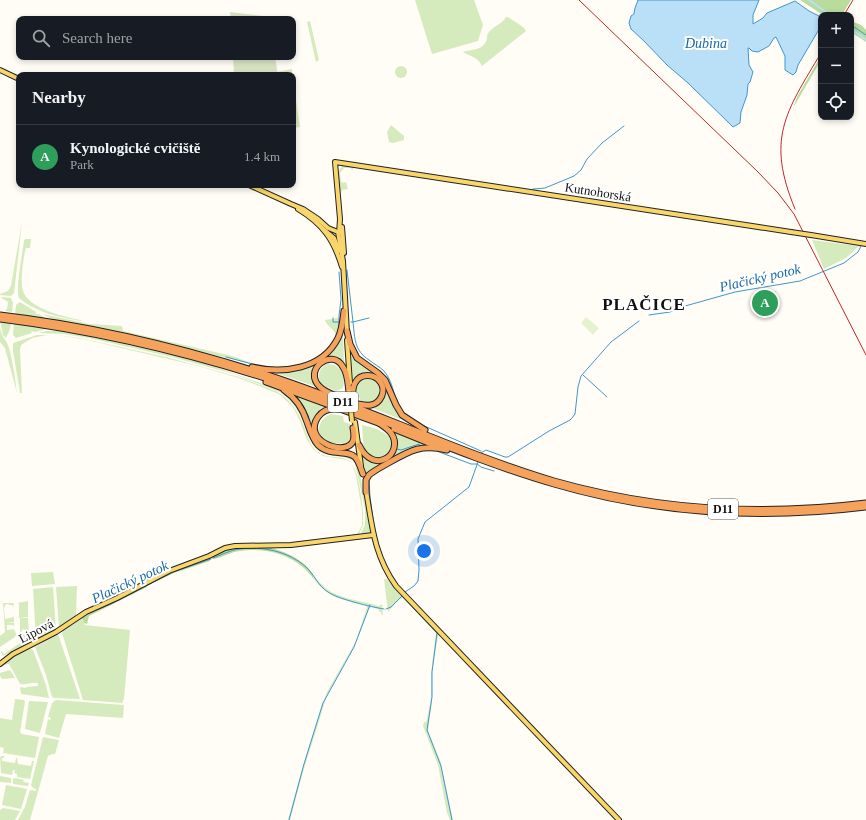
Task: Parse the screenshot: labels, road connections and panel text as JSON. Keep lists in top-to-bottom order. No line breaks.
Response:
{"streets":{"highway":["D11"],"main road":["Kutnohorská","Lipová"]},"districts":["PLAČICE"],"water":["Dubina","Plačický potok"],"page":{"map_buttons":["+","−"],"search":"Search here","heading":"Nearby","list":[{"mark":"A","name":"Kynologické cvičiště","note":"Park","value":"1.4 km"}],"pins":"A"}}
